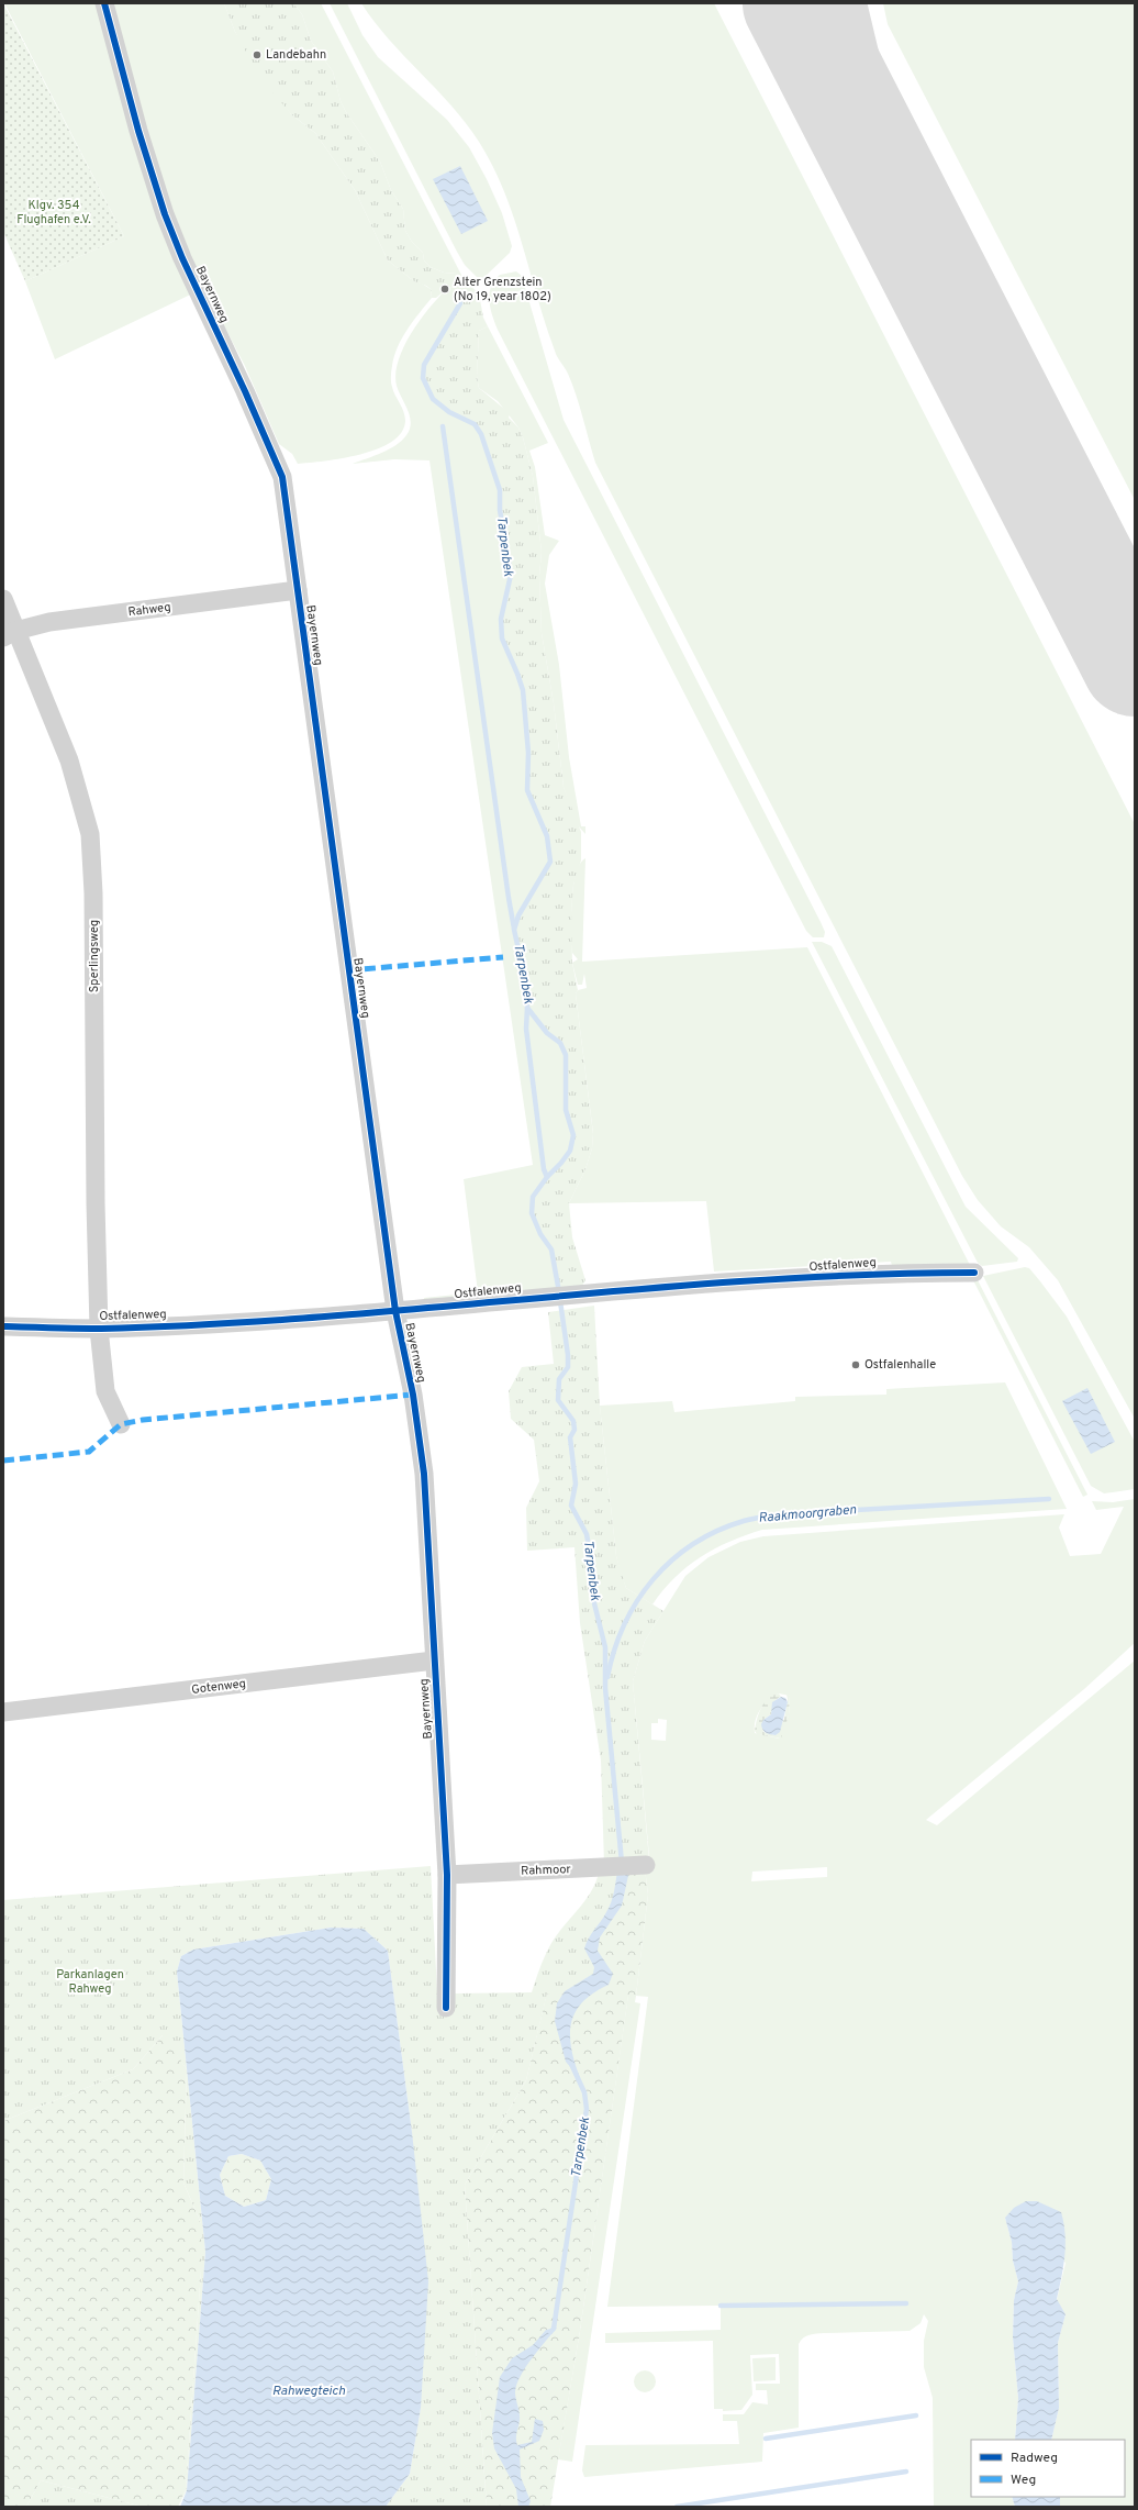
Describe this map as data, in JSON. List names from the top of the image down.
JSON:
{
  "streets": {
    "street": [
      "Bayernweg",
      "Rahweg",
      "Sperlingsweg",
      "Ostfalenweg",
      "Gotenweg",
      "Rahmoor"
    ]
  },
  "crossings": [
    ["Bayernweg", "Rahweg"],
    ["Bayernweg", "Ostfalenweg"],
    ["Bayernweg", "Gotenweg"],
    ["Bayernweg", "Rahmoor"],
    ["Rahweg", "Sperlingsweg"],
    ["Sperlingsweg", "Ostfalenweg"]
  ],
  "water": ["Tarpenbek", "Raakmoorgraben", "Rahwegteich"],
  "parks": ["Klgv. 354 Flughafen e.V.", "Parkanlagen Rahweg"],
  "places": ["Landebahn", "Alter Grenzstein (No 19, year 1802)", "Ostfalenhalle"],
  "legend": ["Radweg", "Weg"]
}
